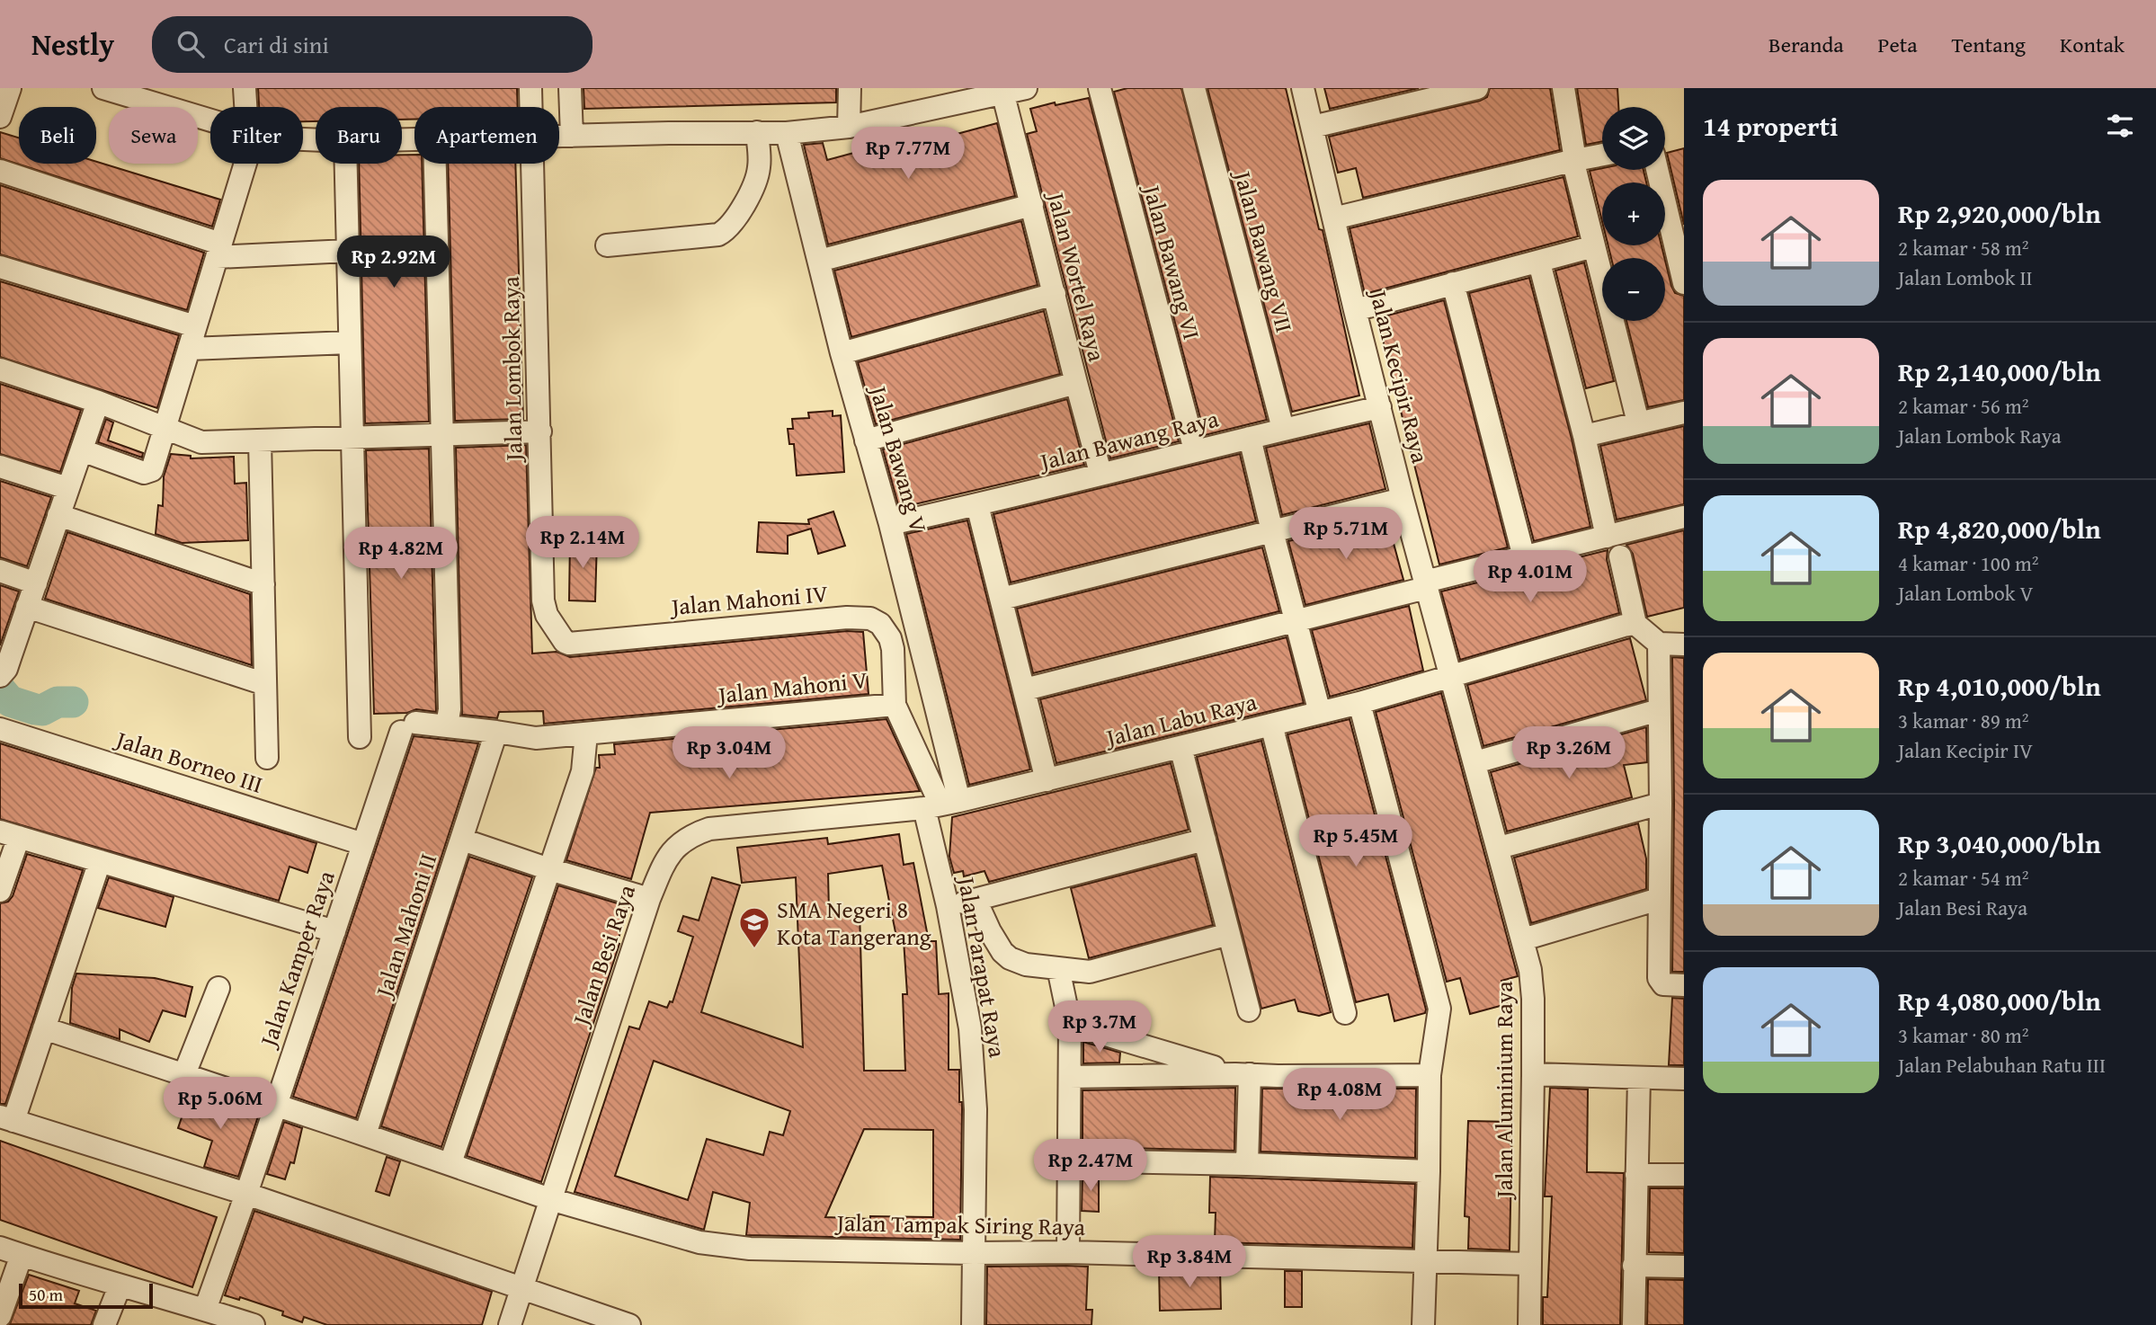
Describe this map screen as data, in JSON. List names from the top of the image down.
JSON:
{
  "streets": {
    "street": [
      "Jalan Bawang VII",
      "Jalan Bawang VI",
      "Jalan Wortel Raya",
      "Jalan Lombok Raya",
      "Jalan Kecipir Raya",
      "Jalan Bawang Raya",
      "Jalan Bawang V",
      "Jalan Mahoni IV",
      "Jalan Mahoni V",
      "Jalan Labu Raya",
      "Jalan Borneo III",
      "Jalan Mahoni II",
      "Jalan Besi Raya",
      "Jalan Kamper Raya",
      "Jalan Parapat Raya",
      "Jalan Aluminium Raya",
      "Jalan Tampak Siring Raya"
    ]
  },
  "crossings": [
    ["Jalan Bawang VII", "Jalan Bawang Raya"],
    ["Jalan Bawang VI", "Jalan Bawang Raya"],
    ["Jalan Wortel Raya", "Jalan Bawang Raya"],
    ["Jalan Lombok Raya", "Jalan Mahoni IV"],
    ["Jalan Kecipir Raya", "Jalan Bawang Raya"],
    ["Jalan Kecipir Raya", "Jalan Labu Raya"],
    ["Jalan Kecipir Raya", "Jalan Aluminium Raya"],
    ["Jalan Bawang Raya", "Jalan Bawang V"],
    ["Jalan Bawang V", "Jalan Mahoni V"],
    ["Jalan Bawang V", "Jalan Labu Raya"],
    ["Jalan Bawang V", "Jalan Besi Raya"],
    ["Jalan Bawang V", "Jalan Parapat Raya"],
    ["Jalan Mahoni IV", "Jalan Mahoni V"],
    ["Jalan Mahoni V", "Jalan Labu Raya"],
    ["Jalan Mahoni V", "Jalan Mahoni II"],
    ["Jalan Mahoni V", "Jalan Besi Raya"],
    ["Jalan Mahoni V", "Jalan Kamper Raya"],
    ["Jalan Mahoni V", "Jalan Parapat Raya"],
    ["Jalan Labu Raya", "Jalan Besi Raya"],
    ["Jalan Labu Raya", "Jalan Parapat Raya"],
    ["Jalan Labu Raya", "Jalan Aluminium Raya"],
    ["Jalan Borneo III", "Jalan Kamper Raya"],
    ["Jalan Mahoni II", "Jalan Tampak Siring Raya"],
    ["Jalan Besi Raya", "Jalan Parapat Raya"],
    ["Jalan Besi Raya", "Jalan Tampak Siring Raya"],
    ["Jalan Kamper Raya", "Jalan Tampak Siring Raya"],
    ["Jalan Parapat Raya", "Jalan Tampak Siring Raya"],
    ["Jalan Aluminium Raya", "Jalan Tampak Siring Raya"]
  ],
  "places": {
    "school or university": ["SMA Negeri 8 Kota Tangerang"]
  },
  "scale_bar": "50 m",
  "page": {
    "header": "Nestly",
    "search": "Cari di sini",
    "nav": [
      "Beranda",
      "Peta",
      "Tentang",
      "Kontak"
    ],
    "heading": "14 properti",
    "map_buttons": ["+", "−"],
    "chip": [
      "Beli",
      "Sewa",
      "Filter",
      "Baru",
      "Apartemen"
    ],
    "price": [
      "Rp 7.77M",
      "Rp 2.92M",
      "Rp 5.71M",
      "Rp 2.14M",
      "Rp 4.82M",
      "Rp 4.01M",
      "Rp 3.04M",
      "Rp 3.26M",
      "Rp 5.45M",
      "Rp 3.7M",
      "Rp 4.08M",
      "Rp 5.06M",
      "Rp 2.47M",
      "Rp 3.84M"
    ],
    "list": [
      {
        "name": "Rp 2,920,000/bln",
        "note": "2 kamar · 58 m² · Jalan Lombok II"
      },
      {
        "name": "Rp 2,140,000/bln",
        "note": "2 kamar · 56 m² · Jalan Lombok Raya"
      },
      {
        "name": "Rp 4,820,000/bln",
        "note": "4 kamar · 100 m² · Jalan Lombok V"
      },
      {
        "name": "Rp 4,010,000/bln",
        "note": "3 kamar · 89 m² · Jalan Kecipir IV"
      },
      {
        "name": "Rp 3,040,000/bln",
        "note": "2 kamar · 54 m² · Jalan Besi Raya"
      },
      {
        "name": "Rp 4,080,000/bln",
        "note": "3 kamar · 80 m² · Jalan Pelabuhan Ratu III"
      }
    ],
    "scale": "50 m"
  }
}
